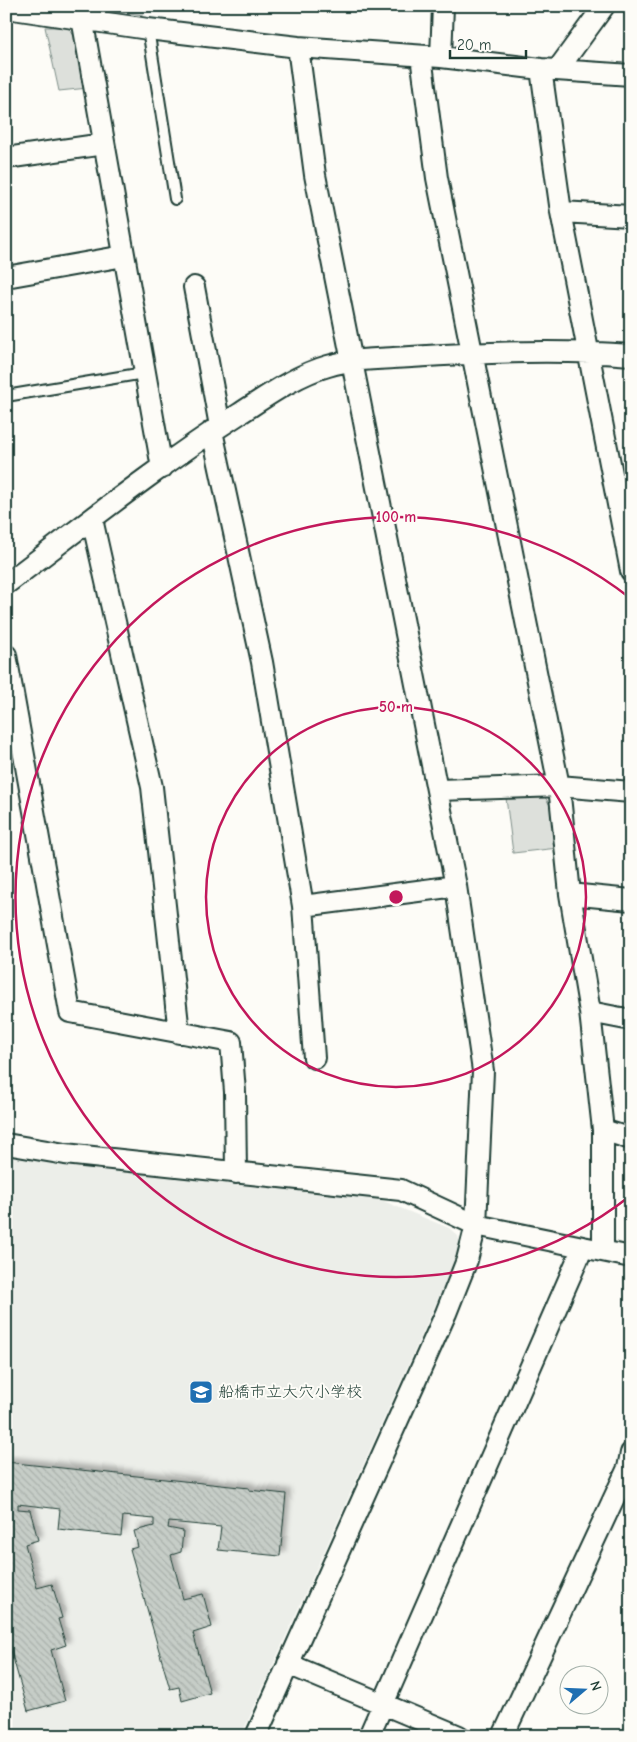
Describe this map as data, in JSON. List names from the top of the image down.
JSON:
{
  "places": {
    "school or university": ["船橋市立大穴小学校"]
  },
  "scale_bar": "20 m",
  "north": "right",
  "rings": ["100 m", "50 m"]
}
